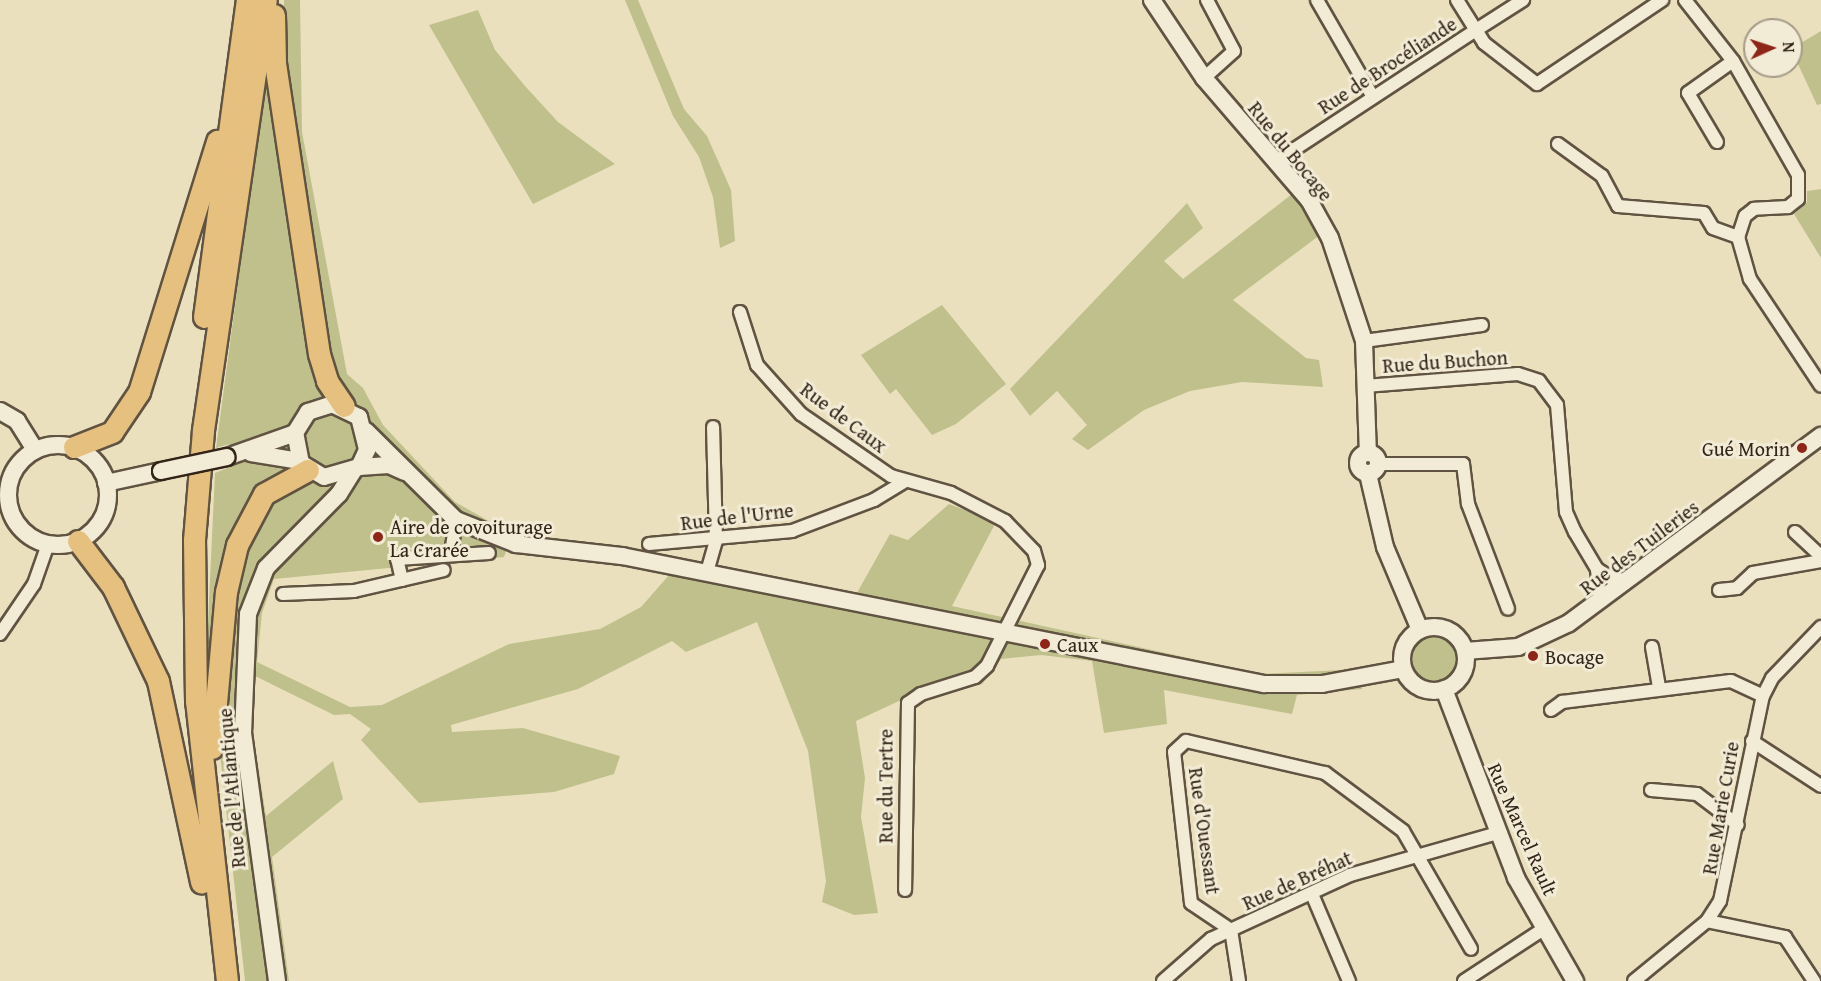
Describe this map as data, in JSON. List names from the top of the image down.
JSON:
{
  "streets": {
    "street": [
      "Rue de Brocéliande",
      "Rue du Bocage",
      "Rue du Buchon",
      "Rue de Caux",
      "Rue de l'Urne",
      "Rue des Tuileries",
      "Rue du Tertre",
      "Rue de l'Atlantique",
      "Rue Marie Curie",
      "Rue Marcel Rault",
      "Rue d'Ouessant",
      "Rue de Bréhat"
    ]
  },
  "crossings": [
    ["Rue de Brocéliande", "Rue du Bocage"],
    ["Rue du Bocage", "Rue du Buchon"],
    ["Rue du Bocage", "Rue des Tuileries"],
    ["Rue du Bocage", "Rue Marcel Rault"],
    ["Rue du Buchon", "Rue des Tuileries"],
    ["Rue de Caux", "Rue de l'Urne"],
    ["Rue des Tuileries", "Rue Marcel Rault"],
    ["Rue Marcel Rault", "Rue de Bréhat"],
    ["Rue d'Ouessant", "Rue de Bréhat"]
  ],
  "places": [
    "Gué Morin",
    "Aire de covoiturage La Crarée",
    "Caux",
    "Bocage"
  ],
  "north": "right"
}
